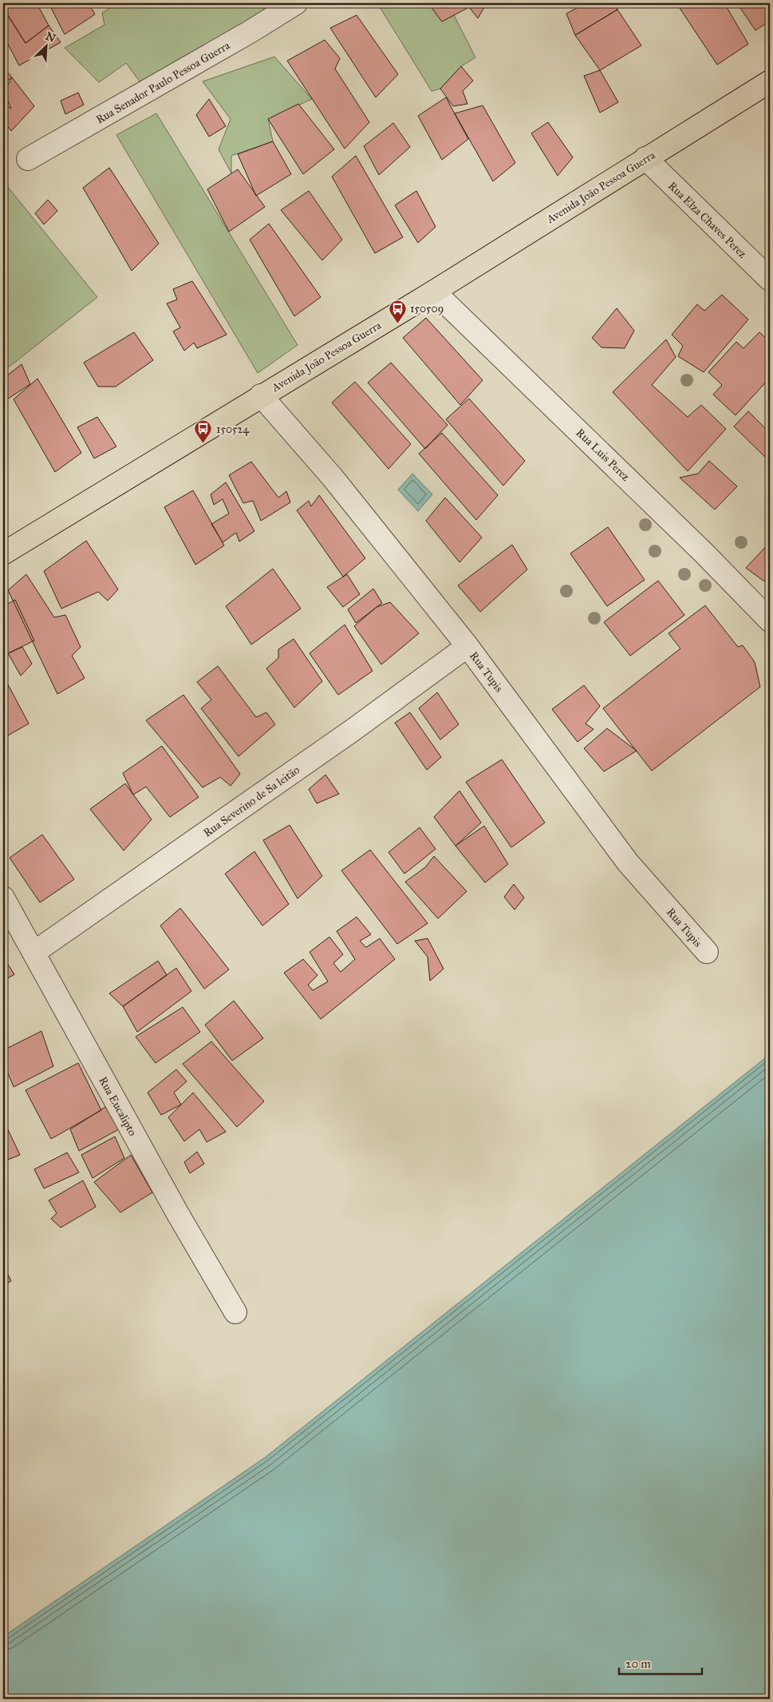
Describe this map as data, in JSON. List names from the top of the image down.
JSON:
{
  "streets": {
    "main road": ["Avenida João Pessoa Guerra"],
    "street": [
      "Rua Senador Paulo Pessoa Guerra",
      "Rua Elza Chaves Perez",
      "Rua Luis Perez",
      "Rua Tupis",
      "Rua Severino de Sa leitão",
      "Rua Eucalipto"
    ]
  },
  "crossings": [
    ["Avenida João Pessoa Guerra", "Rua Elza Chaves Perez"],
    ["Avenida João Pessoa Guerra", "Rua Luis Perez"],
    ["Avenida João Pessoa Guerra", "Rua Tupis"],
    ["Rua Tupis", "Rua Severino de Sa leitão"],
    ["Rua Severino de Sa leitão", "Rua Eucalipto"]
  ],
  "places": {
    "bus stop": ["150509", "150524"]
  },
  "scale_bar": "20 m",
  "north": "top right"
}
